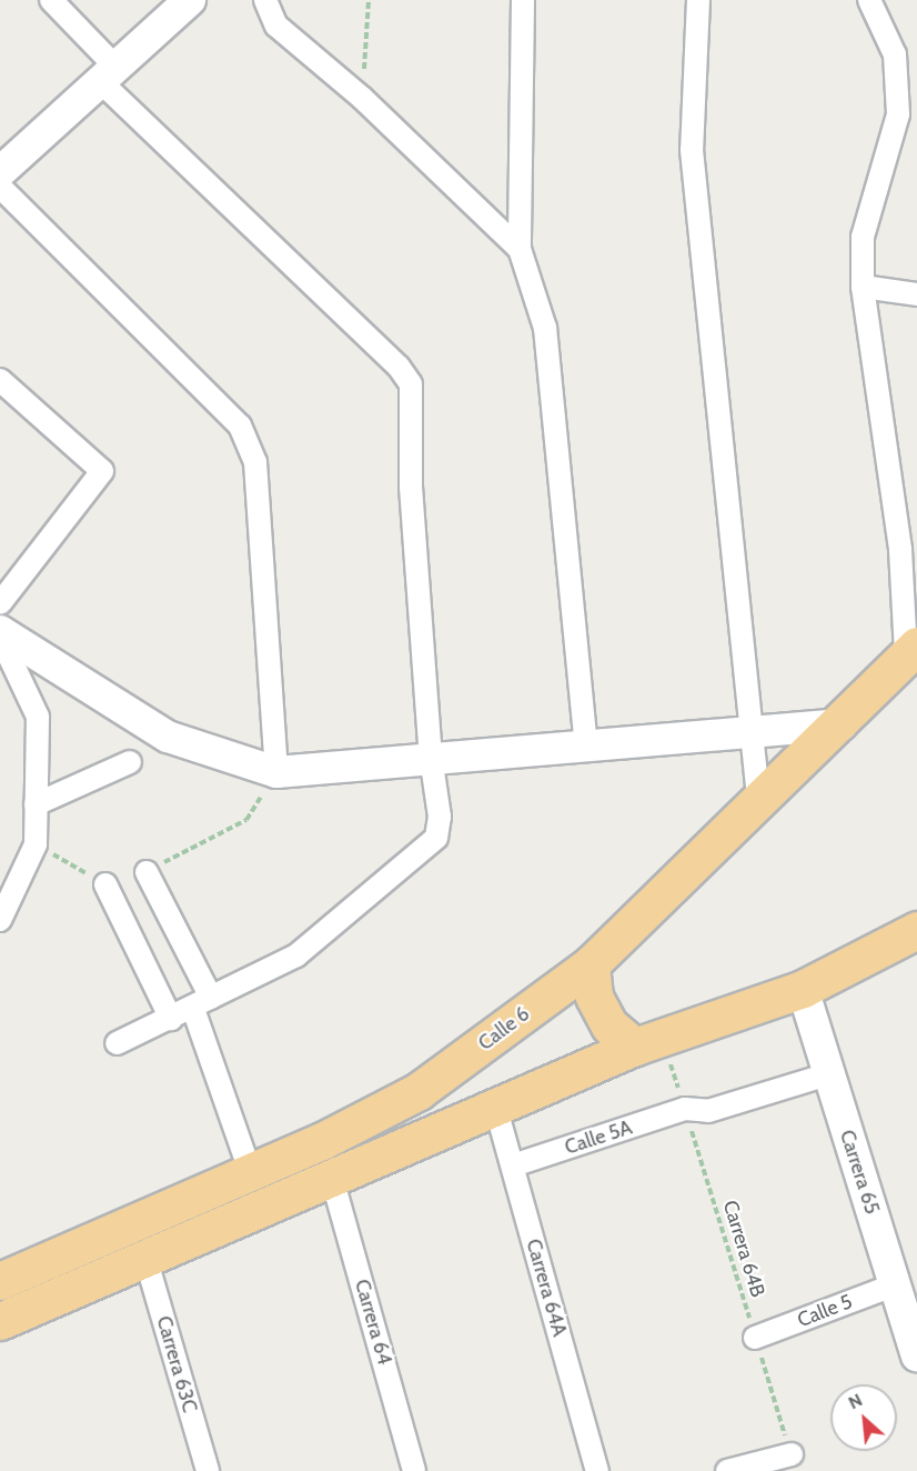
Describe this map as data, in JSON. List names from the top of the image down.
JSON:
{
  "streets": {
    "highway": ["Calle 6"],
    "main road": ["Carrera 65"],
    "street": [
      "Calle 5A",
      "Carrera 64A",
      "Calle 5",
      "Carrera 64",
      "Carrera 63C"
    ],
    "path": ["Carrera 64B"]
  },
  "crossings": [
    ["Calle 5A", "Carrera 65"],
    ["Calle 5A", "Carrera 64B"],
    ["Calle 5A", "Carrera 64A"],
    ["Carrera 65", "Calle 5"],
    ["Carrera 64B", "Calle 5"]
  ],
  "north": "top left"
}
